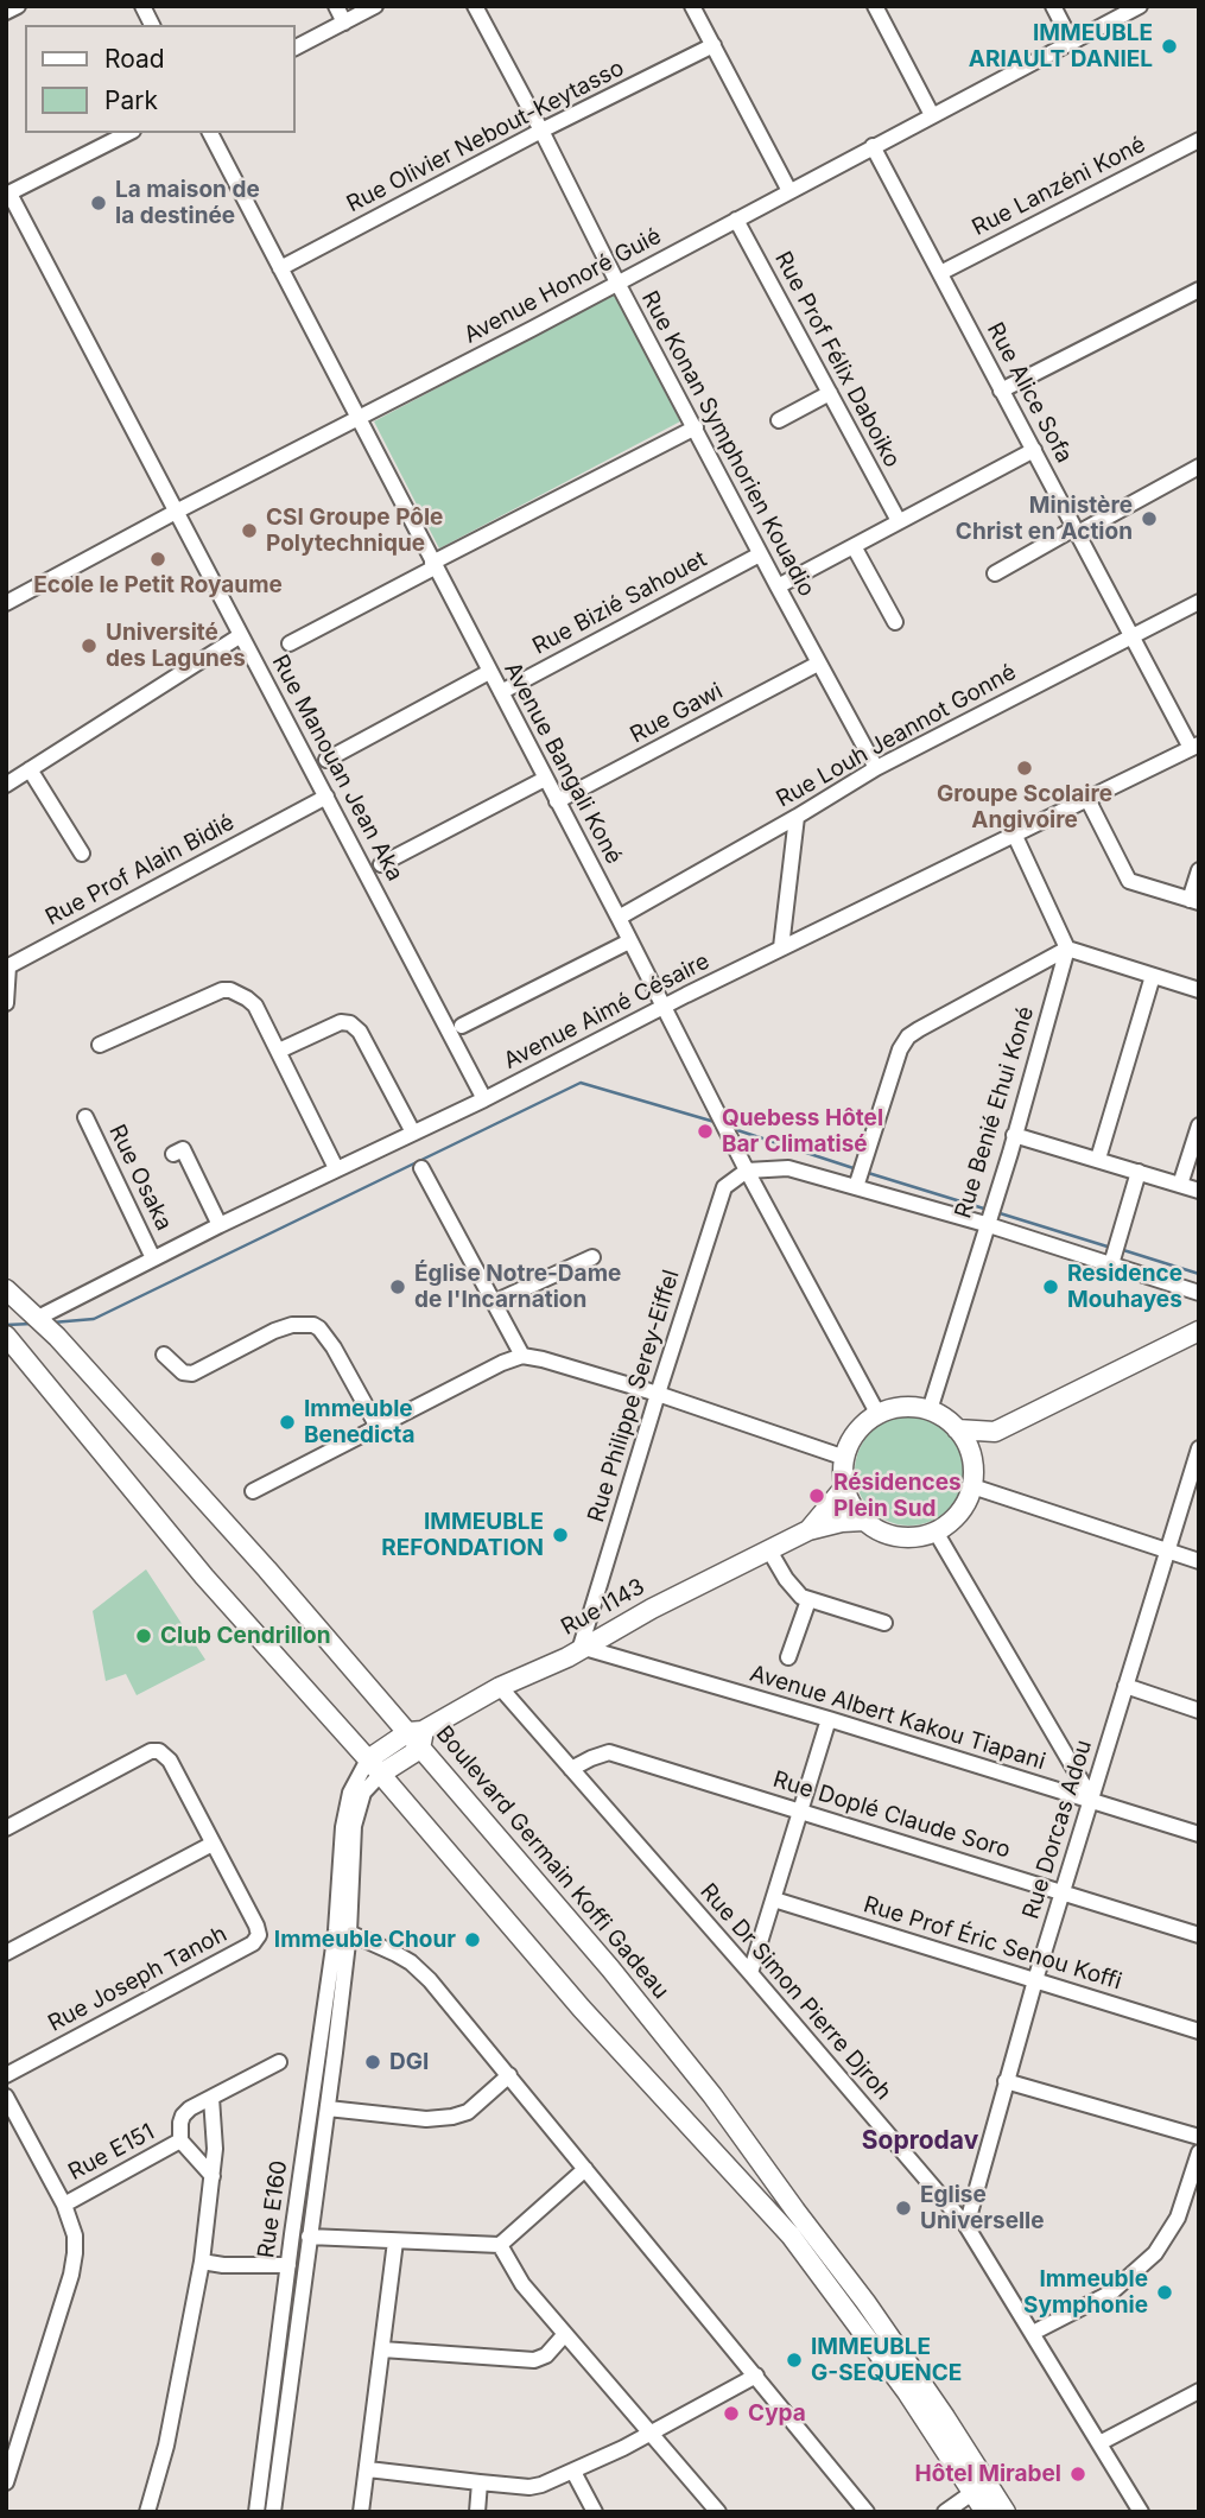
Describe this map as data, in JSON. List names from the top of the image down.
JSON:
{
  "streets": {
    "main road": ["Rue I143", "Boulevard Germain Koffi Gadeau"],
    "street": [
      "Rue Olivier Nebout-Keytasso",
      "Rue Lanzéni Koné",
      "Avenue Honoré Guié",
      "Rue Prof Félix Daboiko",
      "Rue Alice Sofa",
      "Rue Konan Symphorien Kouadio",
      "Rue Bizié Sahouet",
      "Rue Gawi",
      "Rue Louh Jeannot Gonné",
      "Avenue Bangali Koné",
      "Rue Manouan Jean Aka",
      "Rue Prof Alain Bidié",
      "Avenue Aimé Césaire",
      "Rue Benié Ehui Koné",
      "Rue Osaka",
      "Rue Philippe Serey-Eiffel",
      "Avenue Albert Kakou Tiapani",
      "Rue Doplé Claude Soro",
      "Rue Dorcas Adou",
      "Rue Prof Éric Senou Koffi",
      "Rue Joseph Tanoh",
      "Rue Dr Simon Pierre Djroh",
      "Rue E151",
      "Rue E160"
    ]
  },
  "crossings": [
    ["Rue Olivier Nebout-Keytasso", "Rue Konan Symphorien Kouadio"],
    ["Rue Olivier Nebout-Keytasso", "Avenue Bangali Koné"],
    ["Rue Lanzéni Koné", "Rue Alice Sofa"],
    ["Avenue Honoré Guié", "Rue Prof Félix Daboiko"],
    ["Avenue Honoré Guié", "Rue Alice Sofa"],
    ["Avenue Honoré Guié", "Rue Konan Symphorien Kouadio"],
    ["Avenue Honoré Guié", "Avenue Bangali Koné"],
    ["Avenue Honoré Guié", "Rue Manouan Jean Aka"],
    ["Rue Alice Sofa", "Rue Louh Jeannot Gonné"],
    ["Rue Alice Sofa", "Avenue Aimé Césaire"],
    ["Rue Konan Symphorien Kouadio", "Rue Bizié Sahouet"],
    ["Rue Konan Symphorien Kouadio", "Rue Gawi"],
    ["Rue Konan Symphorien Kouadio", "Rue Louh Jeannot Gonné"],
    ["Rue Bizié Sahouet", "Avenue Bangali Koné"],
    ["Rue Gawi", "Avenue Bangali Koné"],
    ["Rue Louh Jeannot Gonné", "Avenue Bangali Koné"],
    ["Avenue Bangali Koné", "Avenue Aimé Césaire"],
    ["Avenue Bangali Koné", "Rue Benié Ehui Koné"],
    ["Avenue Bangali Koné", "Rue Philippe Serey-Eiffel"],
    ["Avenue Bangali Koné", "Rue I143"],
    ["Rue Manouan Jean Aka", "Rue Prof Alain Bidié"],
    ["Rue Manouan Jean Aka", "Avenue Aimé Césaire"],
    ["Avenue Aimé Césaire", "Rue Osaka"],
    ["Avenue Aimé Césaire", "Boulevard Germain Koffi Gadeau"],
    ["Rue Benié Ehui Koné", "Rue I143"],
    ["Rue Philippe Serey-Eiffel", "Rue I143"],
    ["Rue Philippe Serey-Eiffel", "Avenue Albert Kakou Tiapani"],
    ["Rue I143", "Avenue Albert Kakou Tiapani"],
    ["Rue I143", "Boulevard Germain Koffi Gadeau"],
    ["Rue I143", "Rue Dr Simon Pierre Djroh"],
    ["Rue I143", "Rue E160"],
    ["Avenue Albert Kakou Tiapani", "Rue Dorcas Adou"],
    ["Rue Doplé Claude Soro", "Rue Dorcas Adou"],
    ["Rue Doplé Claude Soro", "Rue Dr Simon Pierre Djroh"],
    ["Rue Dorcas Adou", "Rue Prof Éric Senou Koffi"],
    ["Rue Dorcas Adou", "Rue Dr Simon Pierre Djroh"]
  ],
  "districts": ["Soprodav"],
  "places": [
    "IMMEUBLE ARIAULT DANIEL",
    "La maison de la destinée",
    "Ministère Christ en Action",
    "CSI Groupe Pôle Polytechnique",
    "Ecole le Petit Royaume",
    "Université des Lagunes",
    "Groupe Scolaire Angivoire",
    "Quebess Hôtel Bar Climatisé",
    "Église Notre-Dame de l'Incarnation",
    "Residence Mouhayes",
    "Immeuble Benedicta",
    "Résidences Plein Sud",
    "IMMEUBLE REFONDATION",
    "Club Cendrillon",
    "Immeuble Chour",
    "DGI",
    "Eglise Universelle",
    "Immeuble Symphonie",
    "IMMEUBLE G-SEQUENCE",
    "Cypa",
    "Hôtel Mirabel"
  ],
  "legend": ["Road", "Park"]
}
